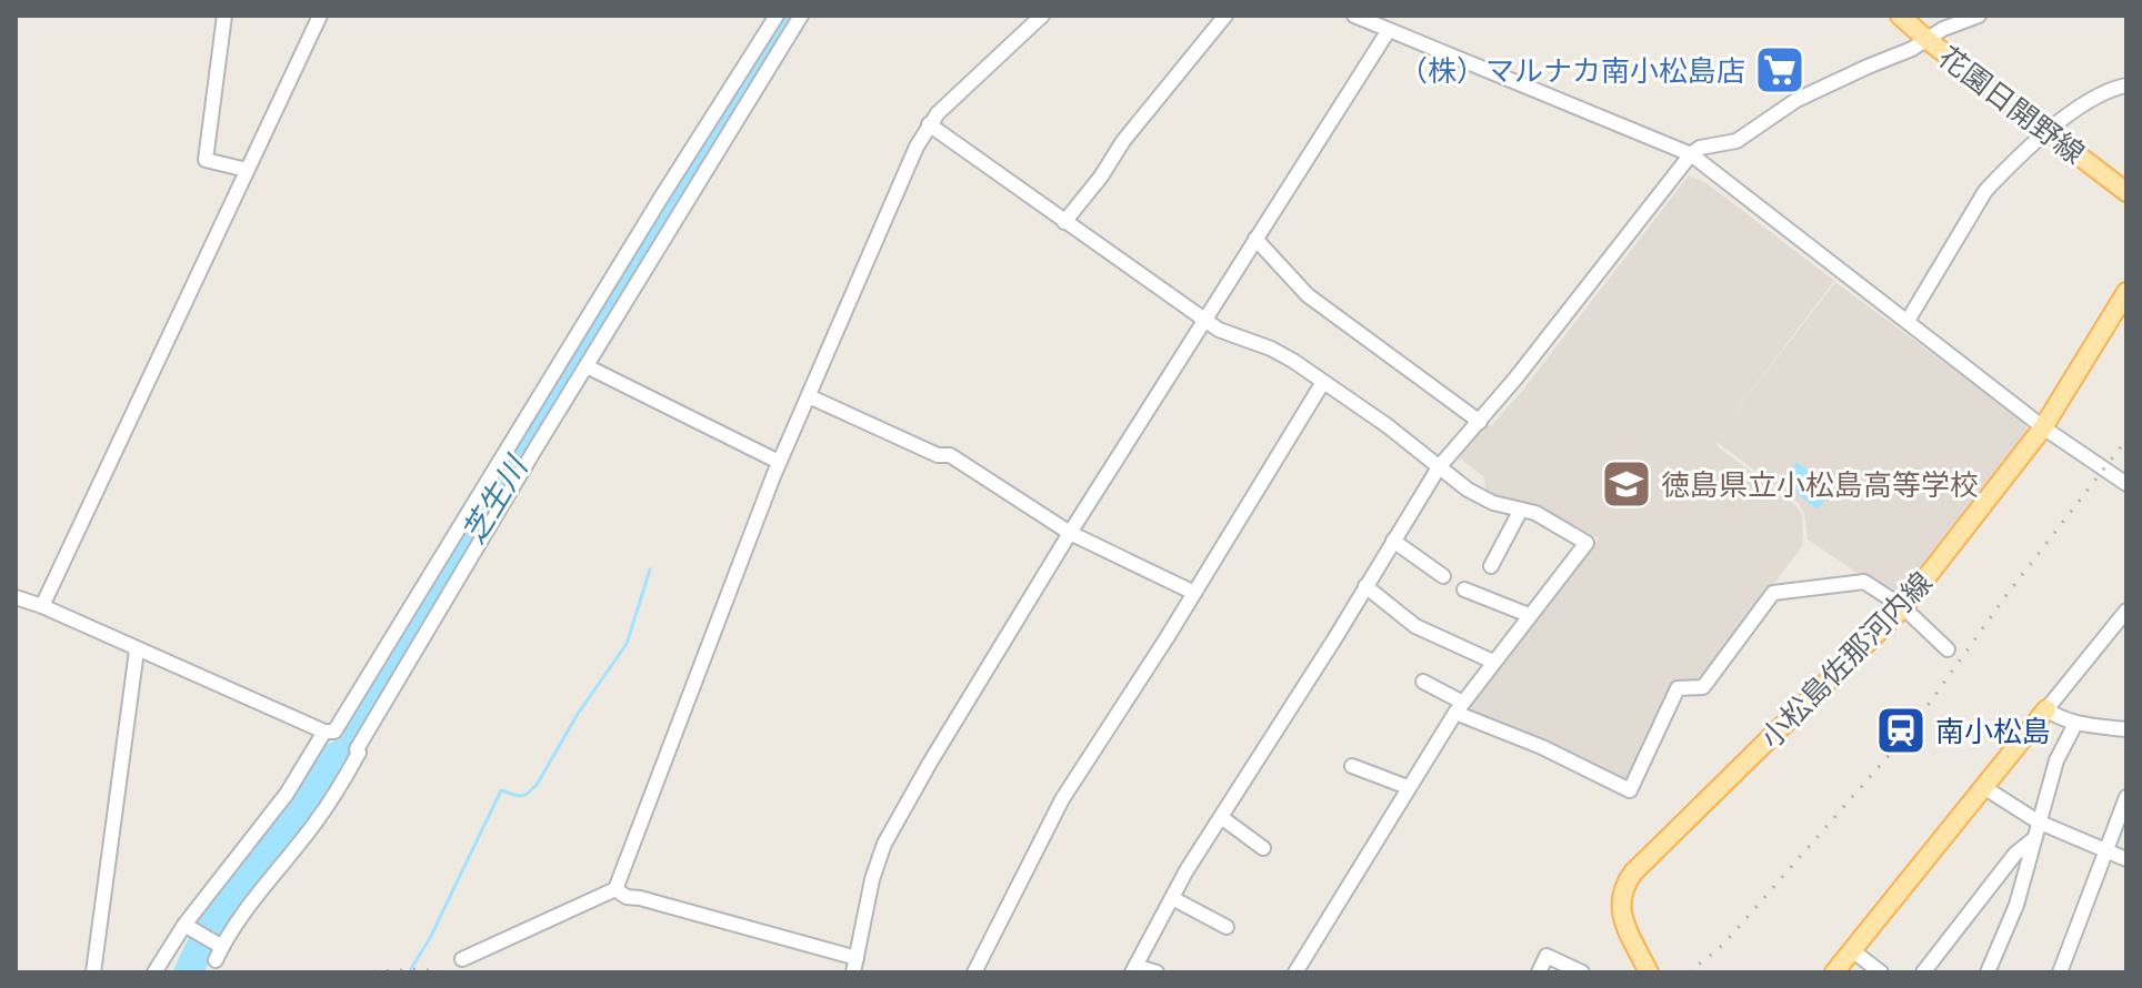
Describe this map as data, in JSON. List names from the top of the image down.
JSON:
{
  "streets": {
    "main road": ["花園日開野線", "小松島佐那河内線"]
  },
  "water": ["芝生川"],
  "places": {
    "supermarket": ["（株）マルナカ南小松島店"],
    "school or university": ["徳島県立小松島高等学校"],
    "station": ["南小松島"]
  }
}
